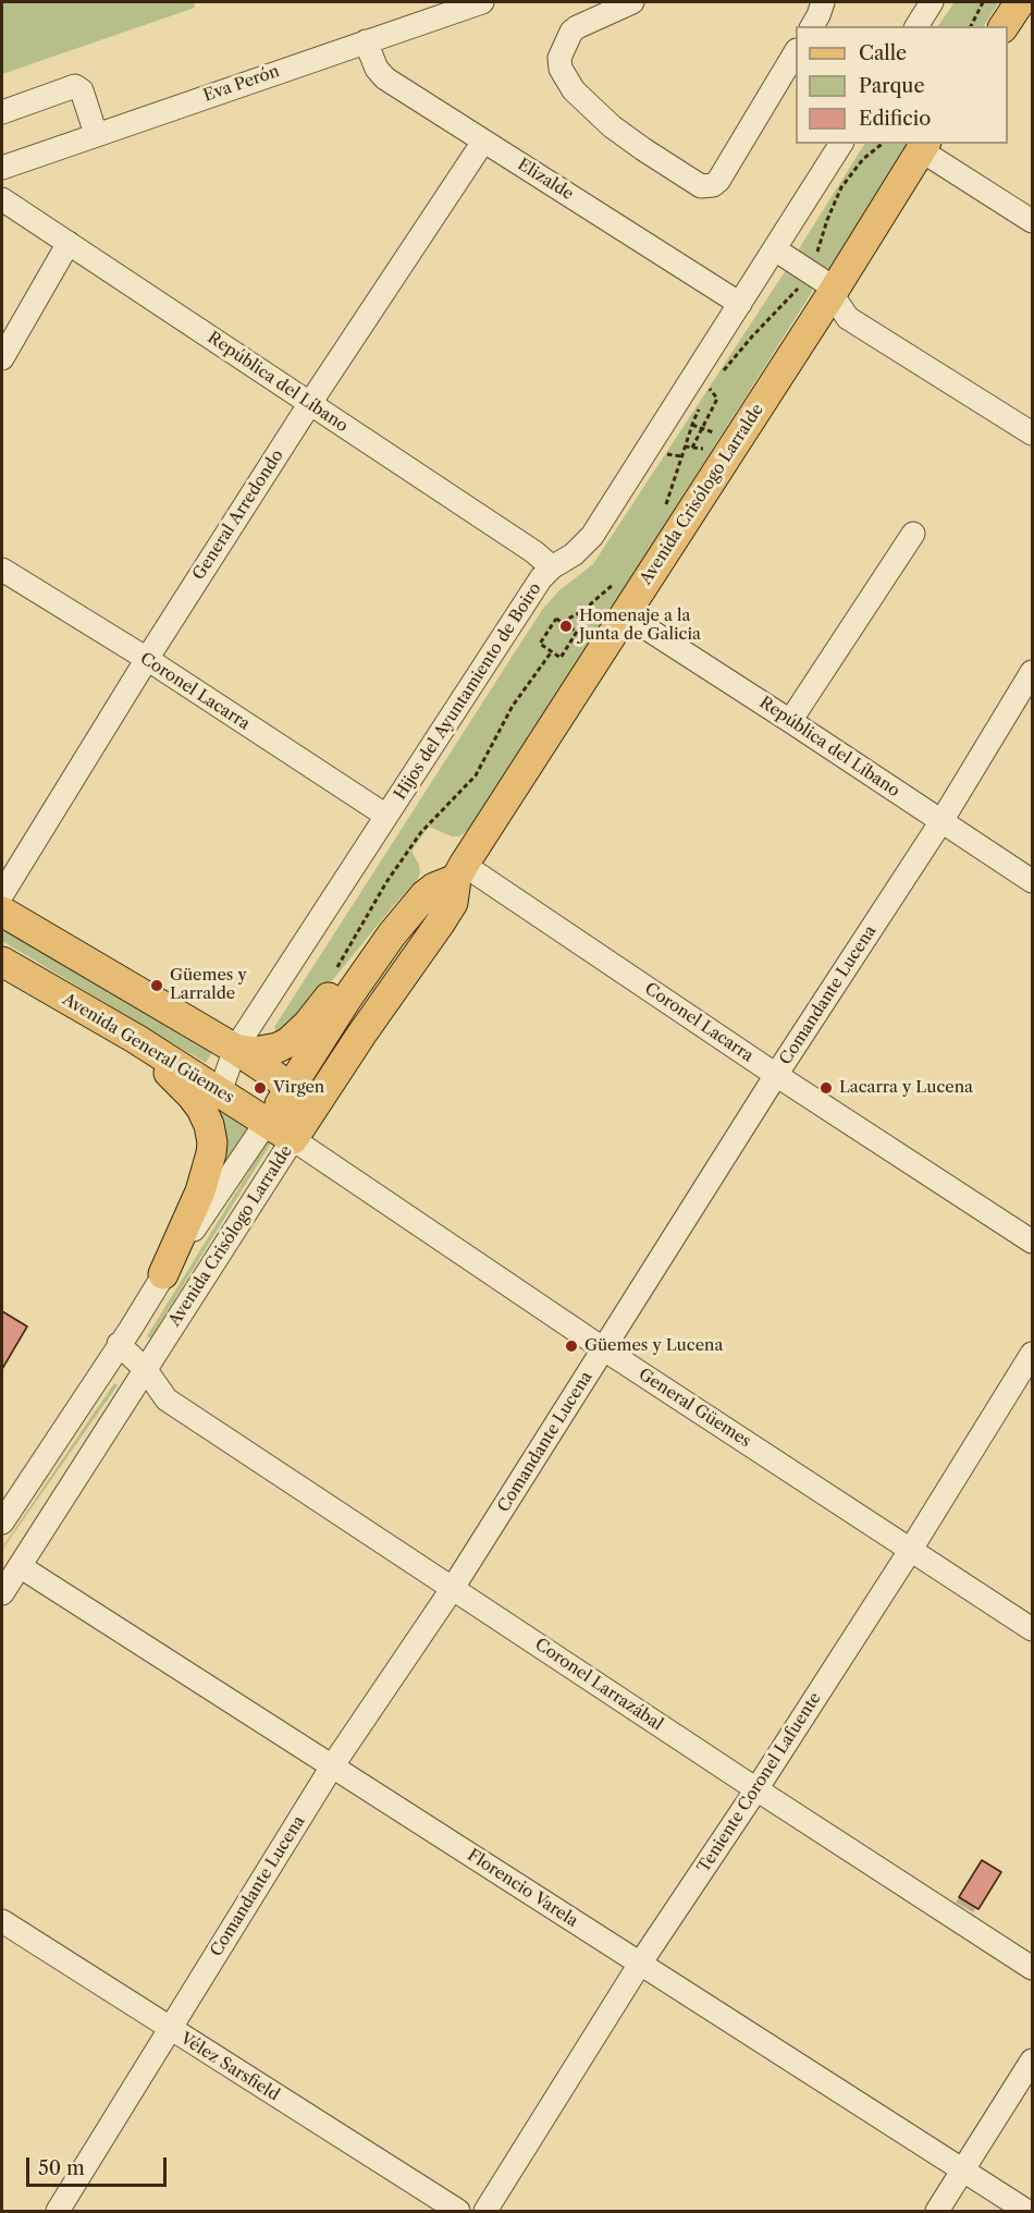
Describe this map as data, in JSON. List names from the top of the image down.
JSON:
{
  "streets": {
    "main road": ["Avenida Crisólogo Larralde", "Avenida General Güemes"],
    "street": [
      "Eva Perón",
      "Elizalde",
      "República del Líbano",
      "General Arredondo",
      "Coronel Lacarra",
      "Hijos del Ayuntamiento de Boiro",
      "Comandante Lucena",
      "General Güemes",
      "Coronel Larrazábal",
      "Teniente Coronel Lafuente",
      "Florencio Varela",
      "Vélez Sarsfield"
    ]
  },
  "crossings": [
    ["Eva Perón", "Elizalde"],
    ["Elizalde", "General Arredondo"],
    ["Elizalde", "Hijos del Ayuntamiento de Boiro"],
    ["República del Líbano", "Avenida Crisólogo Larralde"],
    ["República del Líbano", "General Arredondo"],
    ["República del Líbano", "Hijos del Ayuntamiento de Boiro"],
    ["República del Líbano", "Comandante Lucena"],
    ["Avenida Crisólogo Larralde", "Coronel Lacarra"],
    ["Avenida Crisólogo Larralde", "Avenida General Güemes"],
    ["Avenida Crisólogo Larralde", "General Güemes"],
    ["Avenida Crisólogo Larralde", "Coronel Larrazábal"],
    ["Avenida Crisólogo Larralde", "Florencio Varela"],
    ["General Arredondo", "Coronel Lacarra"],
    ["Coronel Lacarra", "Hijos del Ayuntamiento de Boiro"],
    ["Coronel Lacarra", "Comandante Lucena"],
    ["Hijos del Ayuntamiento de Boiro", "Avenida General Güemes"],
    ["Comandante Lucena", "General Güemes"],
    ["Comandante Lucena", "Coronel Larrazábal"],
    ["Comandante Lucena", "Florencio Varela"],
    ["Comandante Lucena", "Vélez Sarsfield"],
    ["Avenida General Güemes", "General Güemes"],
    ["General Güemes", "Teniente Coronel Lafuente"],
    ["Coronel Larrazábal", "Teniente Coronel Lafuente"],
    ["Teniente Coronel Lafuente", "Florencio Varela"]
  ],
  "places": [
    "Homenaje a la Junta de Galicia",
    "Güemes y Larralde",
    "Virgen",
    "Lacarra y Lucena",
    "Güemes y Lucena"
  ],
  "legend": ["Calle", "Parque", "Edificio"],
  "scale_bar": "50 m"
}
